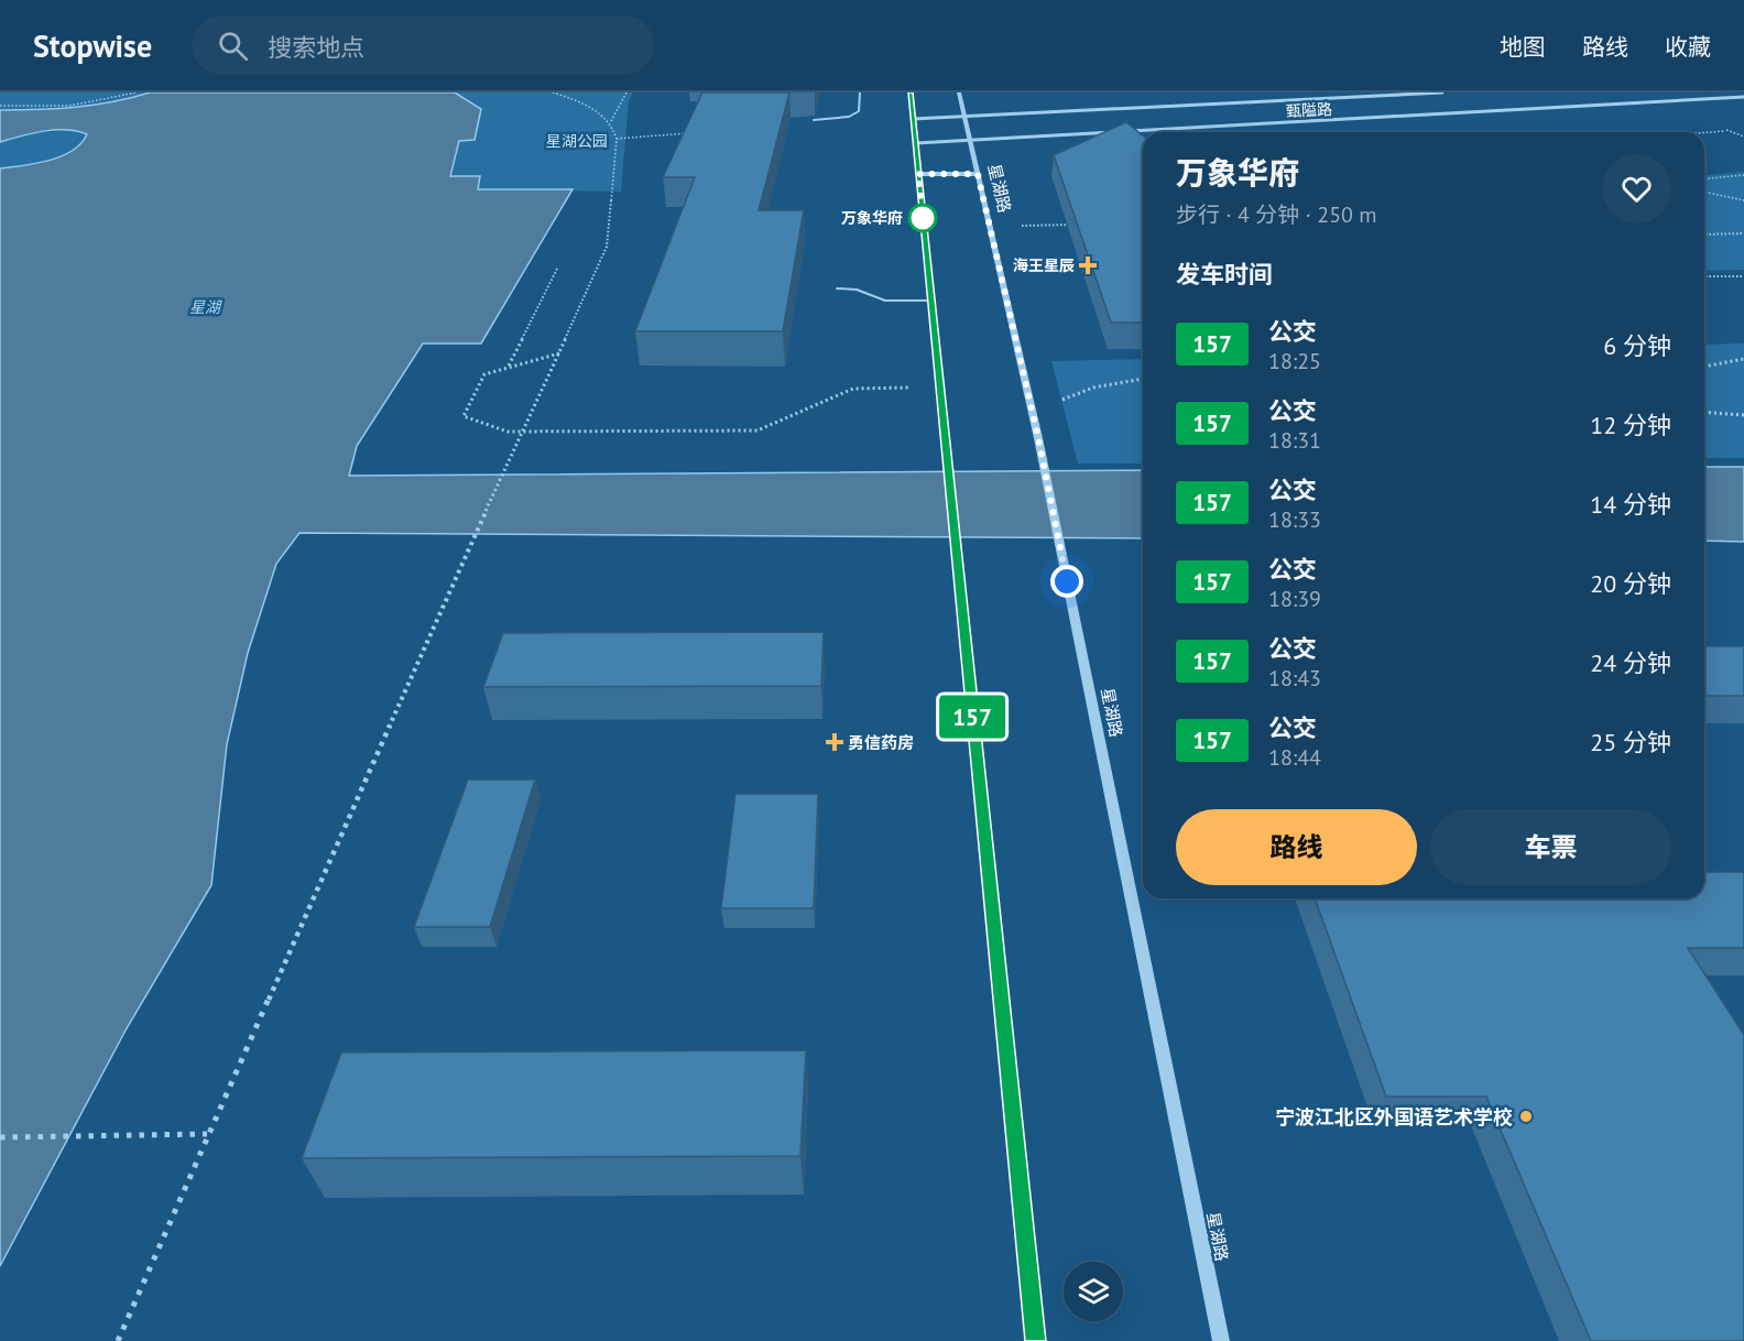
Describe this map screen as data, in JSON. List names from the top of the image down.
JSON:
{
  "streets": {
    "street": ["甄隘路", "星湖路"]
  },
  "crossings": [
    ["甄隘路", "星湖路"]
  ],
  "water": ["星湖"],
  "parks": ["星湖公园"],
  "places": {
    "other": ["万象华府", "宁波江北区外国语艺术学校"],
    "health": ["海王星辰", "勇信药房"]
  },
  "lines": ["bus line 157"],
  "page": {
    "header": "Stopwise",
    "search": "搜索地点",
    "nav": ["地图", "路线", "收藏"],
    "on_map": "157",
    "heading": [
      ["万象华府", "步行 · 4 分钟 · 250 m"],
      "发车时间"
    ],
    "list": [
      {
        "mark": "157",
        "name": "公交",
        "note": "18:25",
        "value": "6 分钟"
      },
      {
        "mark": "157",
        "name": "公交",
        "note": "18:31",
        "value": "12 分钟"
      },
      {
        "mark": "157",
        "name": "公交",
        "note": "18:33",
        "value": "14 分钟"
      },
      {
        "mark": "157",
        "name": "公交",
        "note": "18:39",
        "value": "20 分钟"
      },
      {
        "mark": "157",
        "name": "公交",
        "note": "18:43",
        "value": "24 分钟"
      },
      {
        "mark": "157",
        "name": "公交",
        "note": "18:44",
        "value": "25 分钟"
      }
    ],
    "buttons": ["路线", "车票"]
  }
}
